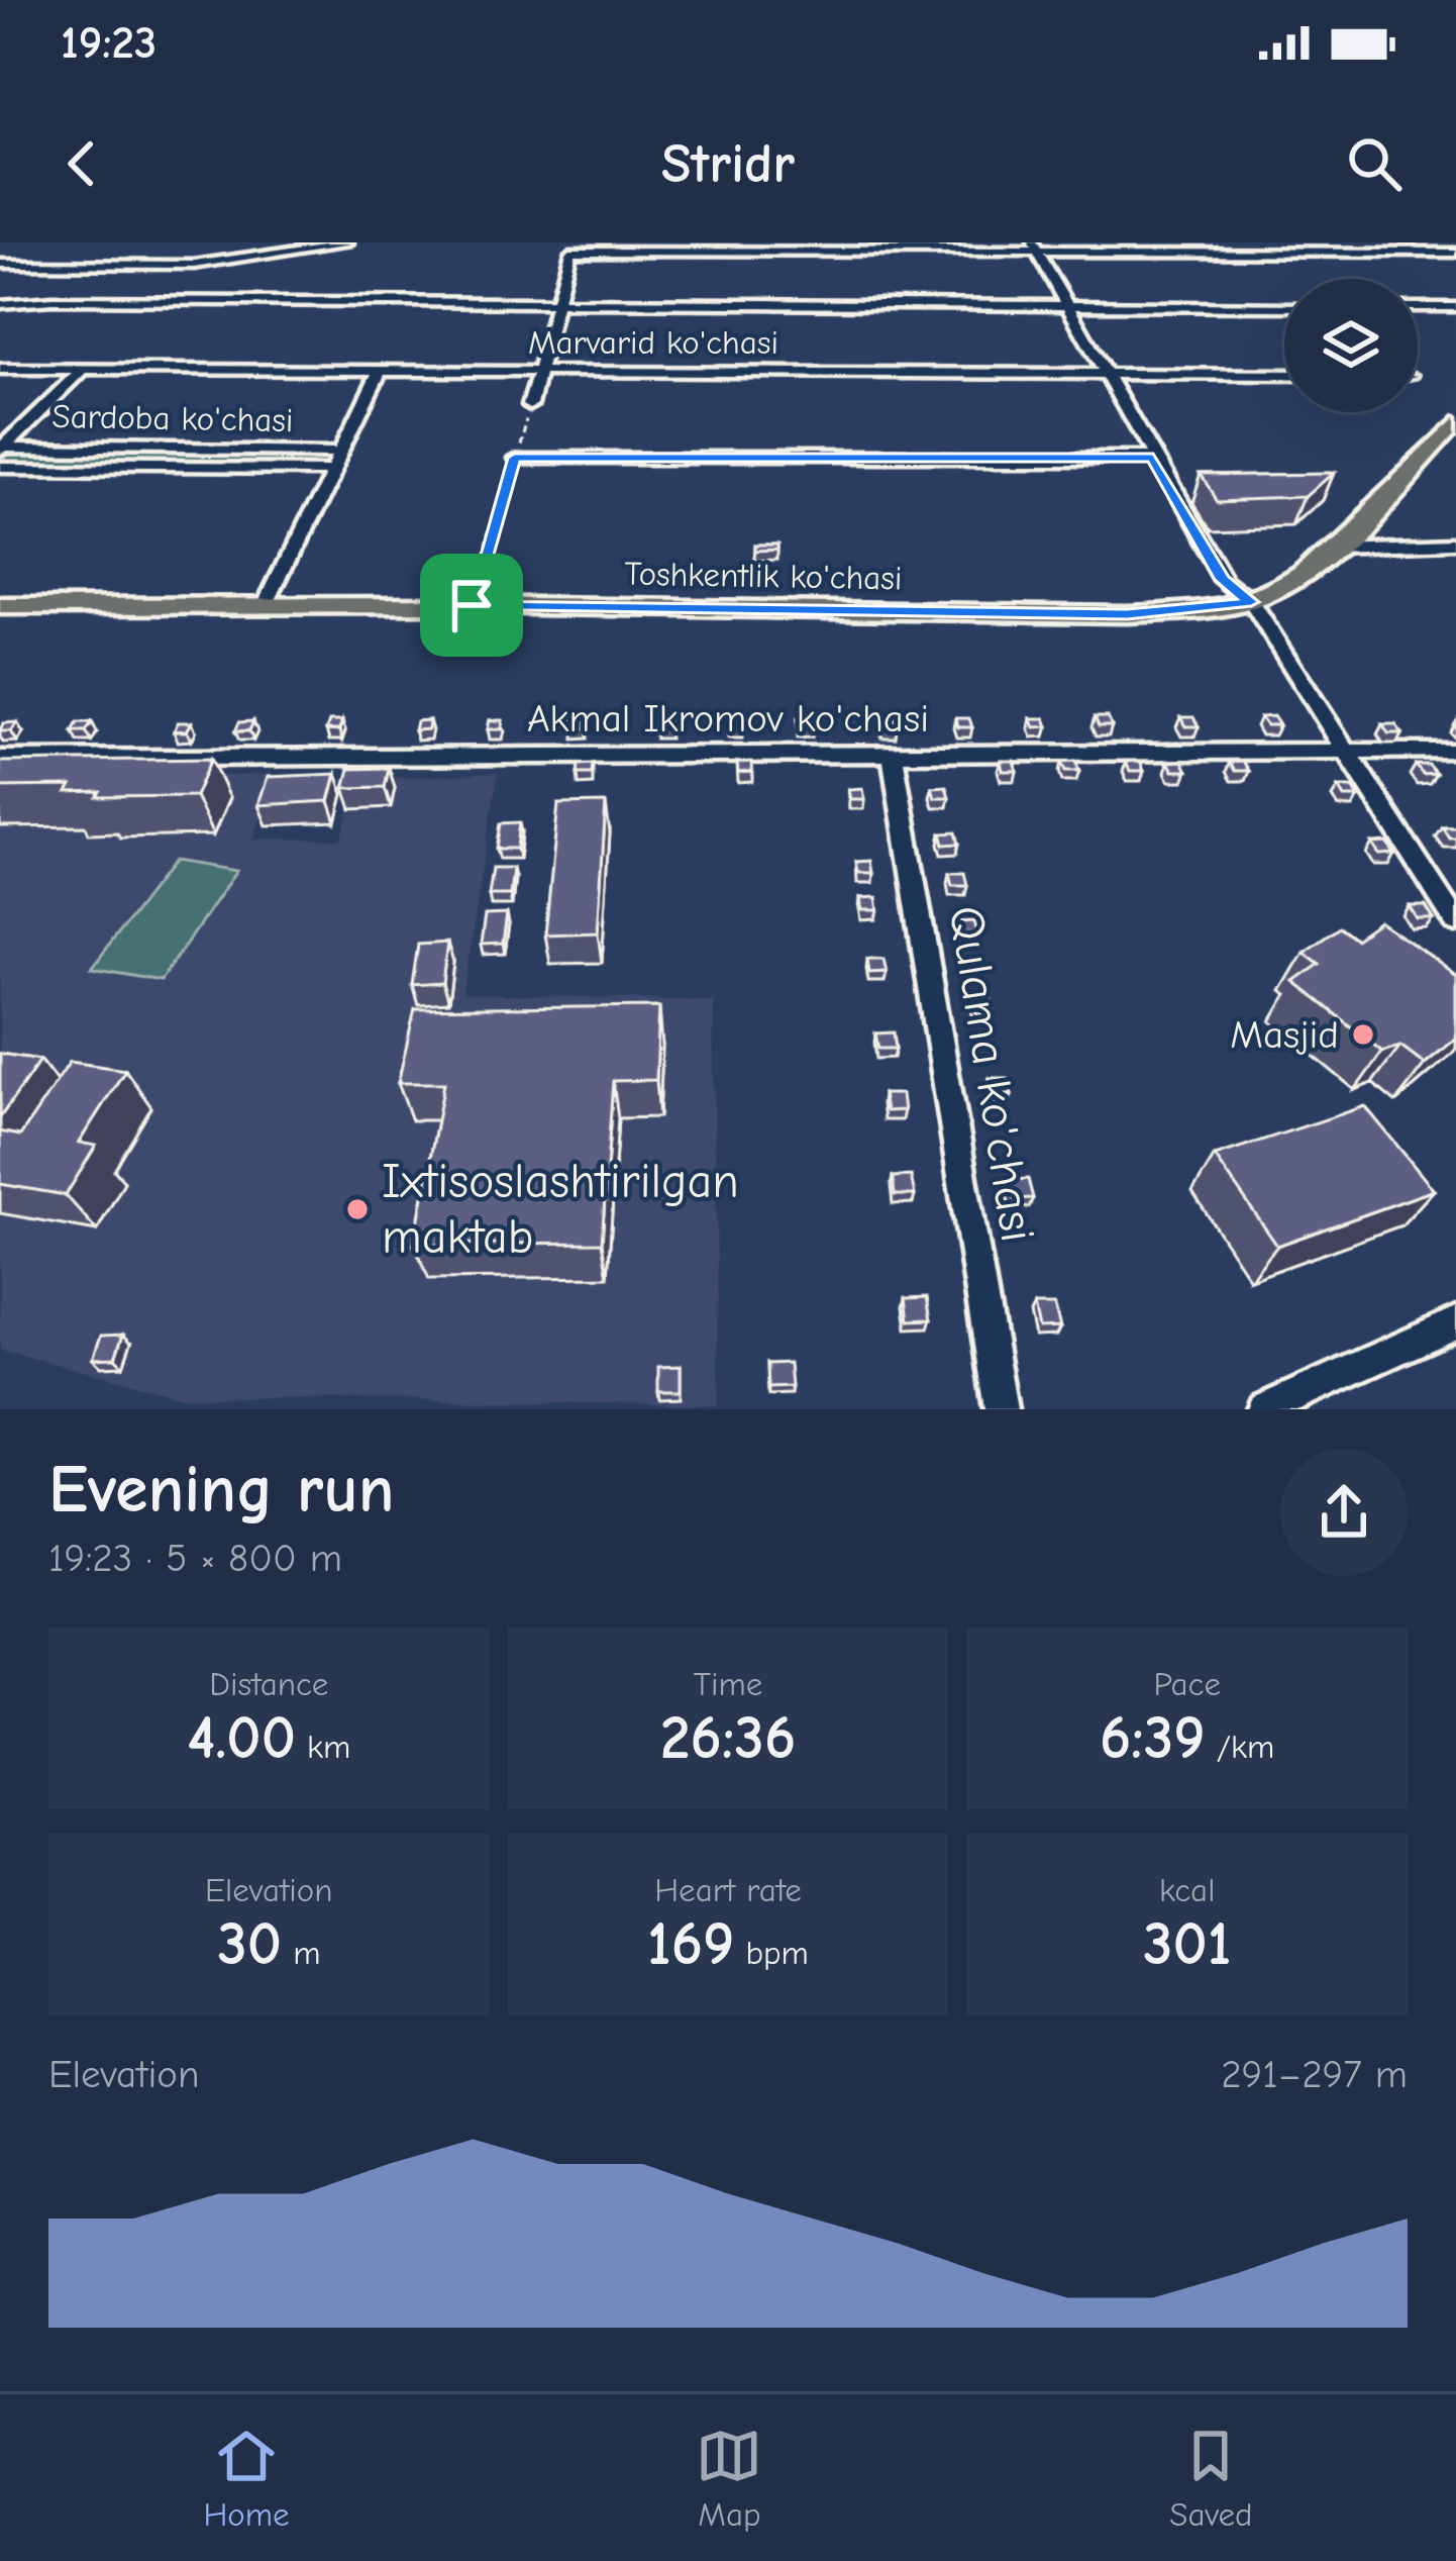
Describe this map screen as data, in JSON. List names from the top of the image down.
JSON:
{
  "streets": {
    "main road": ["Toshkentlik ko'chasi"],
    "street": [
      "Marvarid ko'chasi",
      "Sardoba ko'chasi",
      "Akmal Ikromov ko'chasi",
      "Qulama ko'chasi"
    ]
  },
  "crossings": [
    ["Akmal Ikromov ko'chasi", "Qulama ko'chasi"]
  ],
  "places": ["Masjid", "Ixtisoslashtirilgan maktab"],
  "page": {
    "status": "19:23",
    "header": "Stridr",
    "heading": ["Evening run", "19:23 · 5 × 800 m"],
    "stats": [
      ["Distance", "4.00 km"],
      ["Time", "26:36"],
      ["Pace", "6:39 /km"],
      ["Elevation", "30 m"],
      ["Heart rate", "169 bpm"],
      ["kcal", "301"]
    ],
    "chart": ["Elevation", "291–297 m"],
    "tabs": ["Home", "Map", "Saved"]
  }
}
